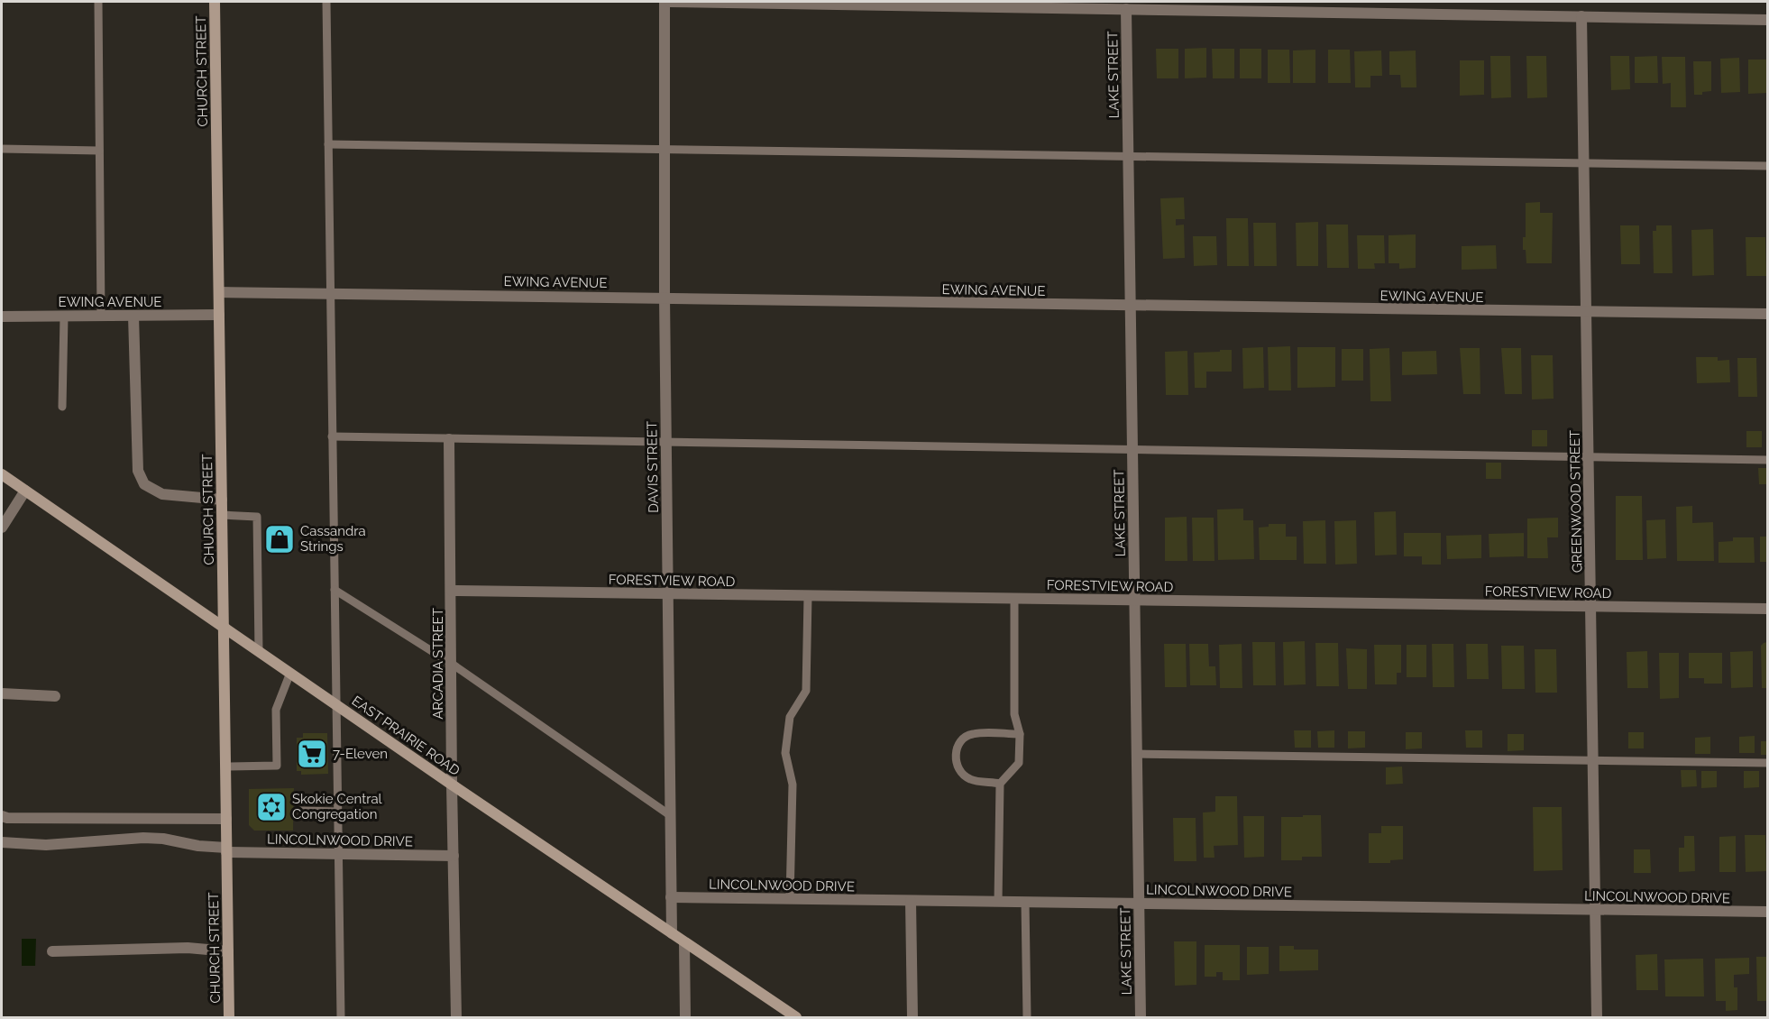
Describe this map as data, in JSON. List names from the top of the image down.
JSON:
{
  "streets": {
    "street": [
      "CHURCH STREET",
      "LAKE STREET",
      "EWING AVENUE",
      "DAVIS STREET",
      "GREENWOOD STREET",
      "FORESTVIEW ROAD",
      "ARCADIA STREET",
      "EAST PRAIRIE ROAD",
      "LINCOLNWOOD DRIVE"
    ]
  },
  "crossings": [
    ["CHURCH STREET", "EWING AVENUE"],
    ["CHURCH STREET", "EAST PRAIRIE ROAD"],
    ["CHURCH STREET", "LINCOLNWOOD DRIVE"],
    ["LAKE STREET", "EWING AVENUE"],
    ["LAKE STREET", "FORESTVIEW ROAD"],
    ["LAKE STREET", "LINCOLNWOOD DRIVE"],
    ["EWING AVENUE", "DAVIS STREET"],
    ["EWING AVENUE", "GREENWOOD STREET"],
    ["DAVIS STREET", "FORESTVIEW ROAD"],
    ["DAVIS STREET", "EAST PRAIRIE ROAD"],
    ["DAVIS STREET", "LINCOLNWOOD DRIVE"],
    ["GREENWOOD STREET", "FORESTVIEW ROAD"],
    ["GREENWOOD STREET", "LINCOLNWOOD DRIVE"],
    ["FORESTVIEW ROAD", "ARCADIA STREET"],
    ["ARCADIA STREET", "EAST PRAIRIE ROAD"],
    ["ARCADIA STREET", "LINCOLNWOOD DRIVE"]
  ],
  "places": {
    "shop": ["Cassandra Strings"],
    "supermarket": ["7-Eleven"],
    "synagogue": ["Skokie Central Congregation"]
  }
}
